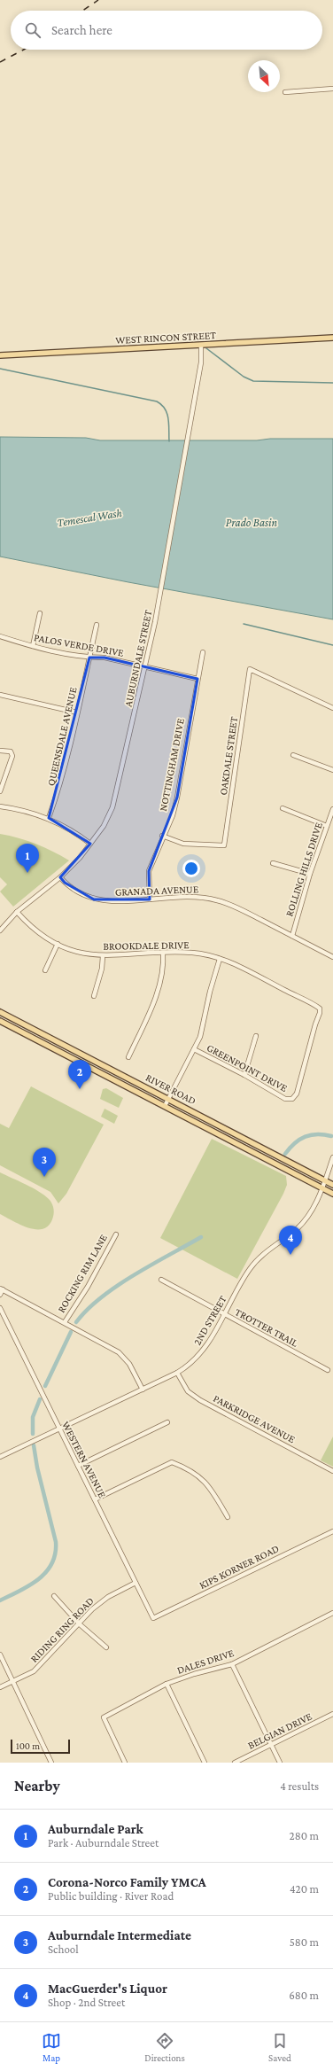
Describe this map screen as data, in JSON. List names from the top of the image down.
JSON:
{
  "streets": {
    "main road": ["WEST RINCON STREET", "RIVER ROAD"],
    "street": [
      "PALOS VERDE DRIVE",
      "AUBURNDALE STREET",
      "QUEENSDALE AVENUE",
      "OAKDALE STREET",
      "NOTTINGHAM DRIVE",
      "ROLLING HILLS DRIVE",
      "GRANADA AVENUE",
      "BROOKDALE DRIVE",
      "GREENPOINT DRIVE",
      "ROCKING RIM LANE",
      "2ND STREET",
      "TROTTER TRAIL",
      "PARKRIDGE AVENUE",
      "WESTERN AVENUE",
      "KIPS KORNER ROAD",
      "RIDING RING ROAD",
      "DALES DRIVE",
      "BELGIAN DRIVE"
    ]
  },
  "crossings": [
    ["WEST RINCON STREET", "AUBURNDALE STREET"],
    ["PALOS VERDE DRIVE", "AUBURNDALE STREET"],
    ["PALOS VERDE DRIVE", "QUEENSDALE AVENUE"],
    ["PALOS VERDE DRIVE", "NOTTINGHAM DRIVE"],
    ["AUBURNDALE STREET", "GRANADA AVENUE"],
    ["AUBURNDALE STREET", "BROOKDALE DRIVE"],
    ["OAKDALE STREET", "NOTTINGHAM DRIVE"],
    ["NOTTINGHAM DRIVE", "GRANADA AVENUE"],
    ["ROLLING HILLS DRIVE", "GRANADA AVENUE"],
    ["BROOKDALE DRIVE", "GREENPOINT DRIVE"],
    ["RIVER ROAD", "2ND STREET"],
    ["2ND STREET", "TROTTER TRAIL"],
    ["2ND STREET", "PARKRIDGE AVENUE"],
    ["2ND STREET", "WESTERN AVENUE"],
    ["WESTERN AVENUE", "KIPS KORNER ROAD"],
    ["WESTERN AVENUE", "RIDING RING ROAD"]
  ],
  "water": ["Temescal Wash", "Prado Basin"],
  "scale_bar": "100 m",
  "north": "bottom right",
  "page": {
    "search": "Search here",
    "pins": [
      "1",
      "2",
      "3",
      "4"
    ],
    "scale": "100 m",
    "heading": ["Nearby", "4 results"],
    "list": [
      {
        "mark": "1",
        "name": "Auburndale Park",
        "note": "Park · Auburndale Street",
        "value": "280 m"
      },
      {
        "mark": "2",
        "name": "Corona-Norco Family YMCA",
        "note": "Public building · River Road",
        "value": "420 m"
      },
      {
        "mark": "3",
        "name": "Auburndale Intermediate",
        "note": "School",
        "value": "580 m"
      },
      {
        "mark": "4",
        "name": "MacGuerder's Liquor",
        "note": "Shop · 2nd Street",
        "value": "680 m"
      }
    ],
    "nav": ["Map", "Directions", "Saved"]
  }
}
